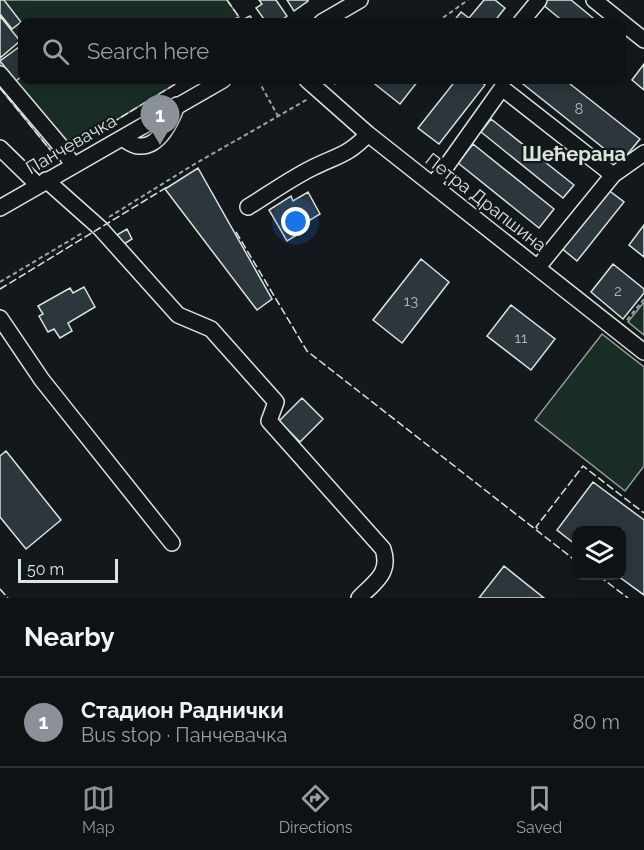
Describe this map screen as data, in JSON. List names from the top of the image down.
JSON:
{
  "streets": {
    "street": ["Панчевачка", "Петра Драпшина"]
  },
  "districts": ["Шећерана"],
  "house_numbers": [
    "8",
    "2",
    "13",
    "11"
  ],
  "scale_bar": "50 m",
  "page": {
    "search": "Search here",
    "pins": "1",
    "scale": "50 m",
    "heading": "Nearby",
    "list": [
      {
        "mark": "1",
        "name": "Стадион Раднички",
        "note": "Bus stop · Панчевачка",
        "value": "80 m"
      }
    ],
    "nav": ["Map", "Directions", "Saved"]
  }
}
